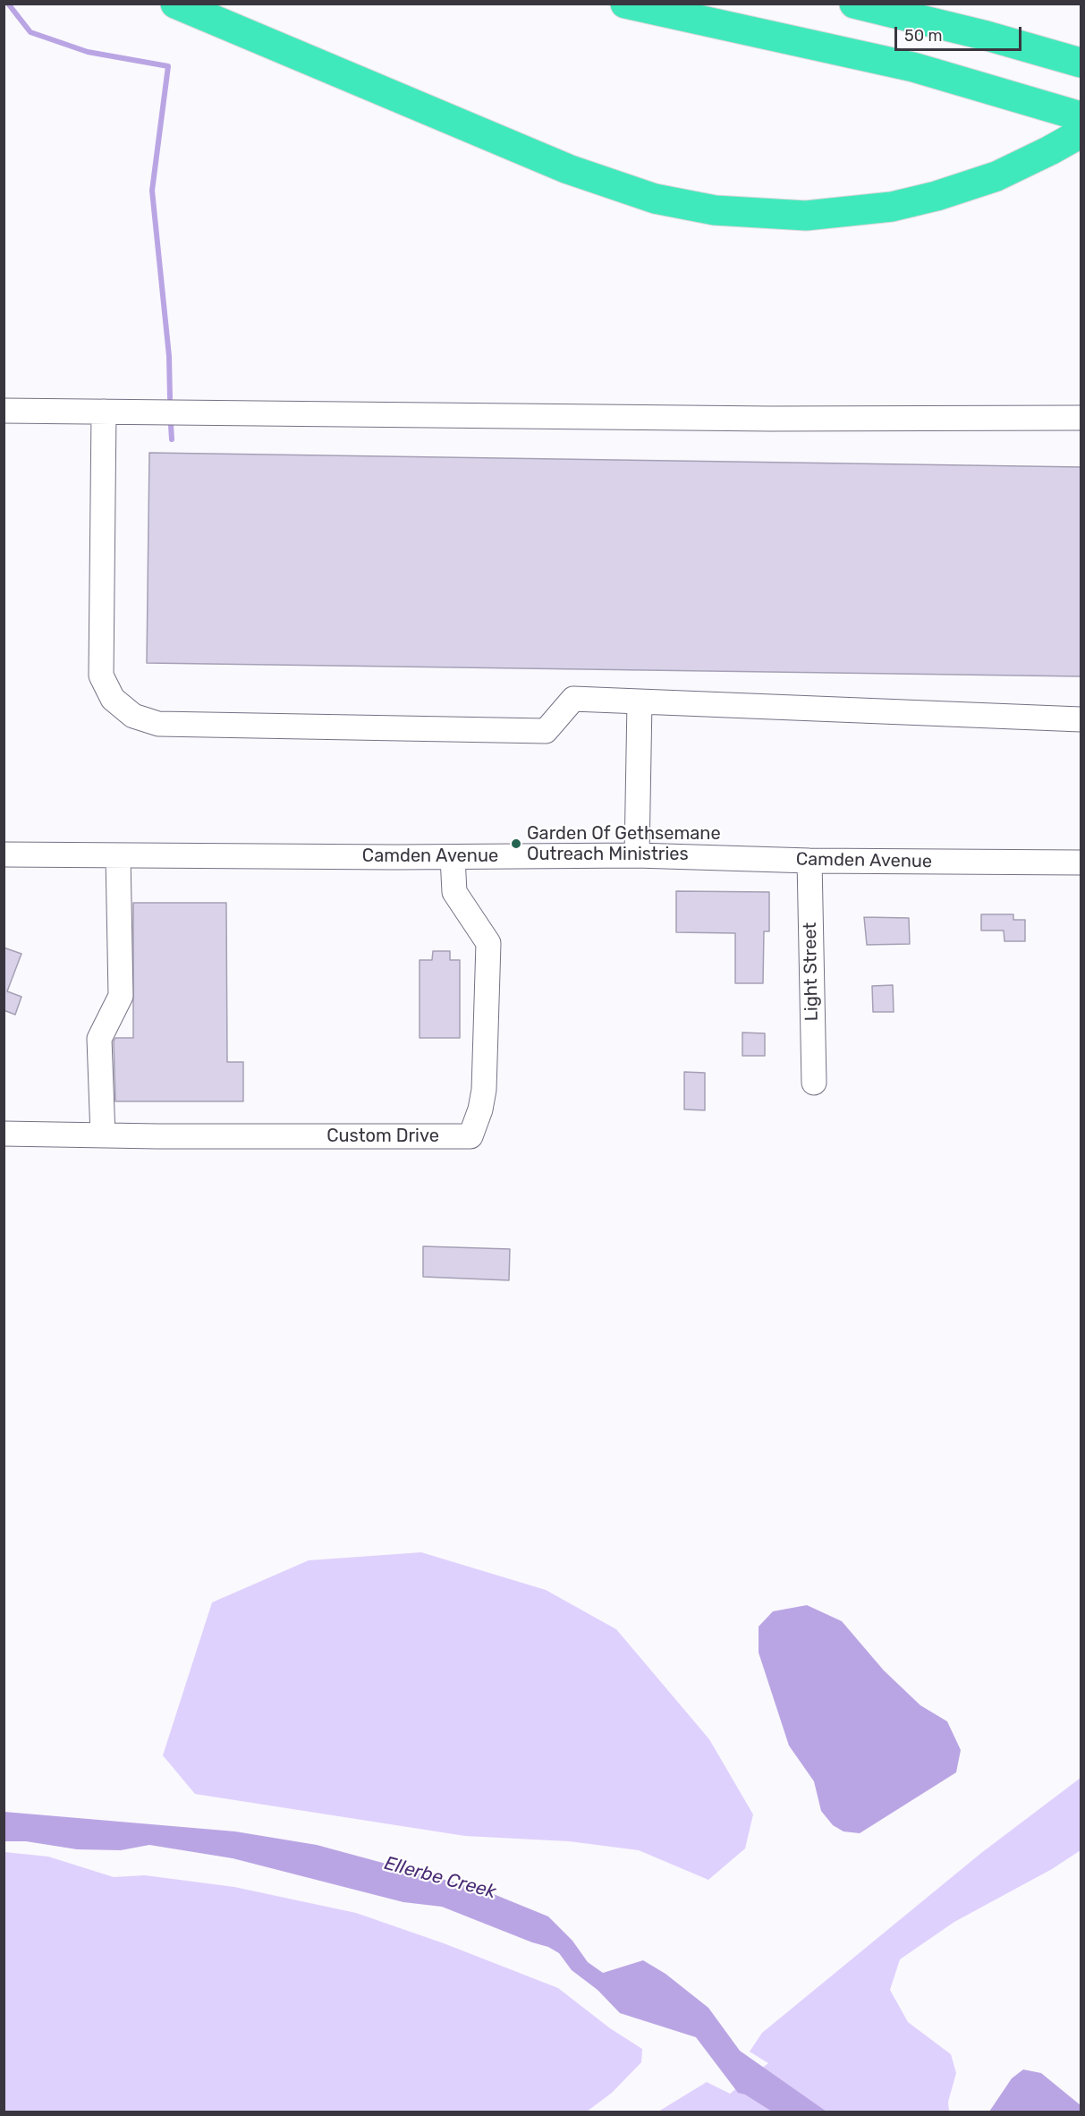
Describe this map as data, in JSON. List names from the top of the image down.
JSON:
{
  "streets": {
    "street": ["Camden Avenue", "Light Street", "Custom Drive"]
  },
  "crossings": [
    ["Camden Avenue", "Light Street"],
    ["Camden Avenue", "Custom Drive"]
  ],
  "water": ["Ellerbe Creek"],
  "places": ["Garden Of Gethsemane Outreach Ministries"],
  "scale_bar": "50 m"
}
